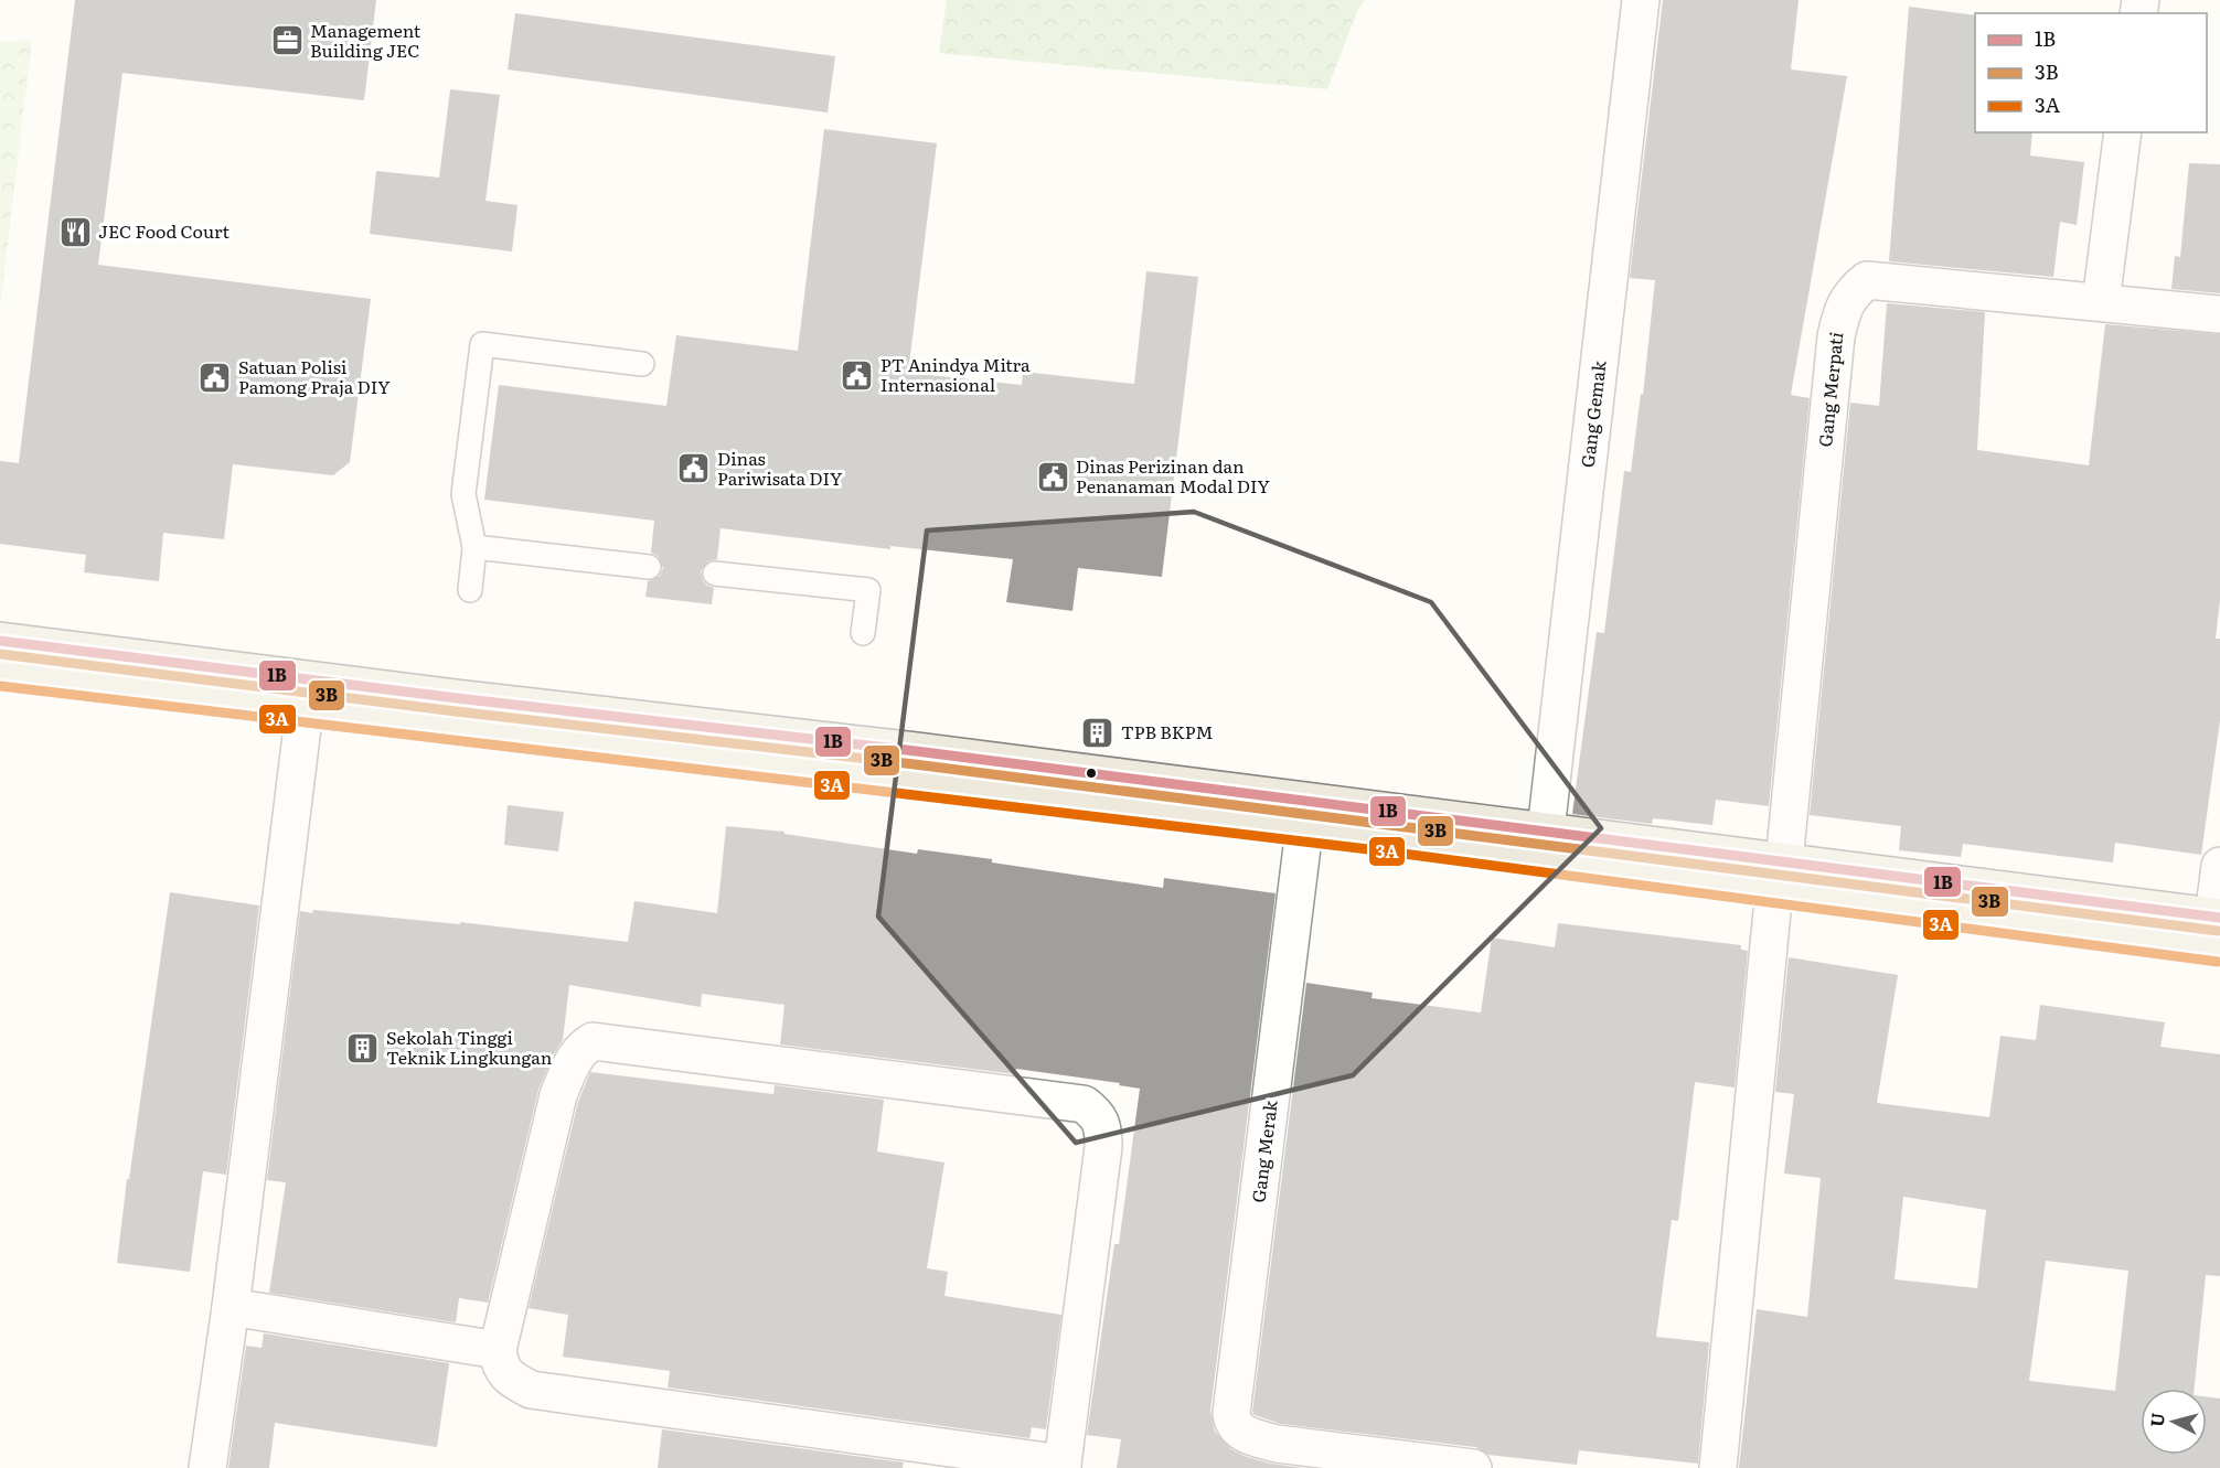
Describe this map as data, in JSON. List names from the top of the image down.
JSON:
{
  "streets": {
    "street": ["Gang Merpati", "Gang Gemak", "Gang Merak"]
  },
  "places": {
    "office": ["Management Building JEC"],
    "restaurant": ["JEC Food Court"],
    "public building": [
      "PT Anindya Mitra Internasional",
      "Satuan Polisi Pamong Praja DIY",
      "Dinas Pariwisata DIY",
      "Dinas Perizinan dan Penanaman Modal DIY"
    ],
    "building": ["TPB BKPM", "Sekolah Tinggi Teknik Lingkungan"]
  },
  "lines": ["transit line 1B", "transit line 3B", "transit line 3A"],
  "legend": ["1B", "3B", "3A"],
  "north": "left"
}
